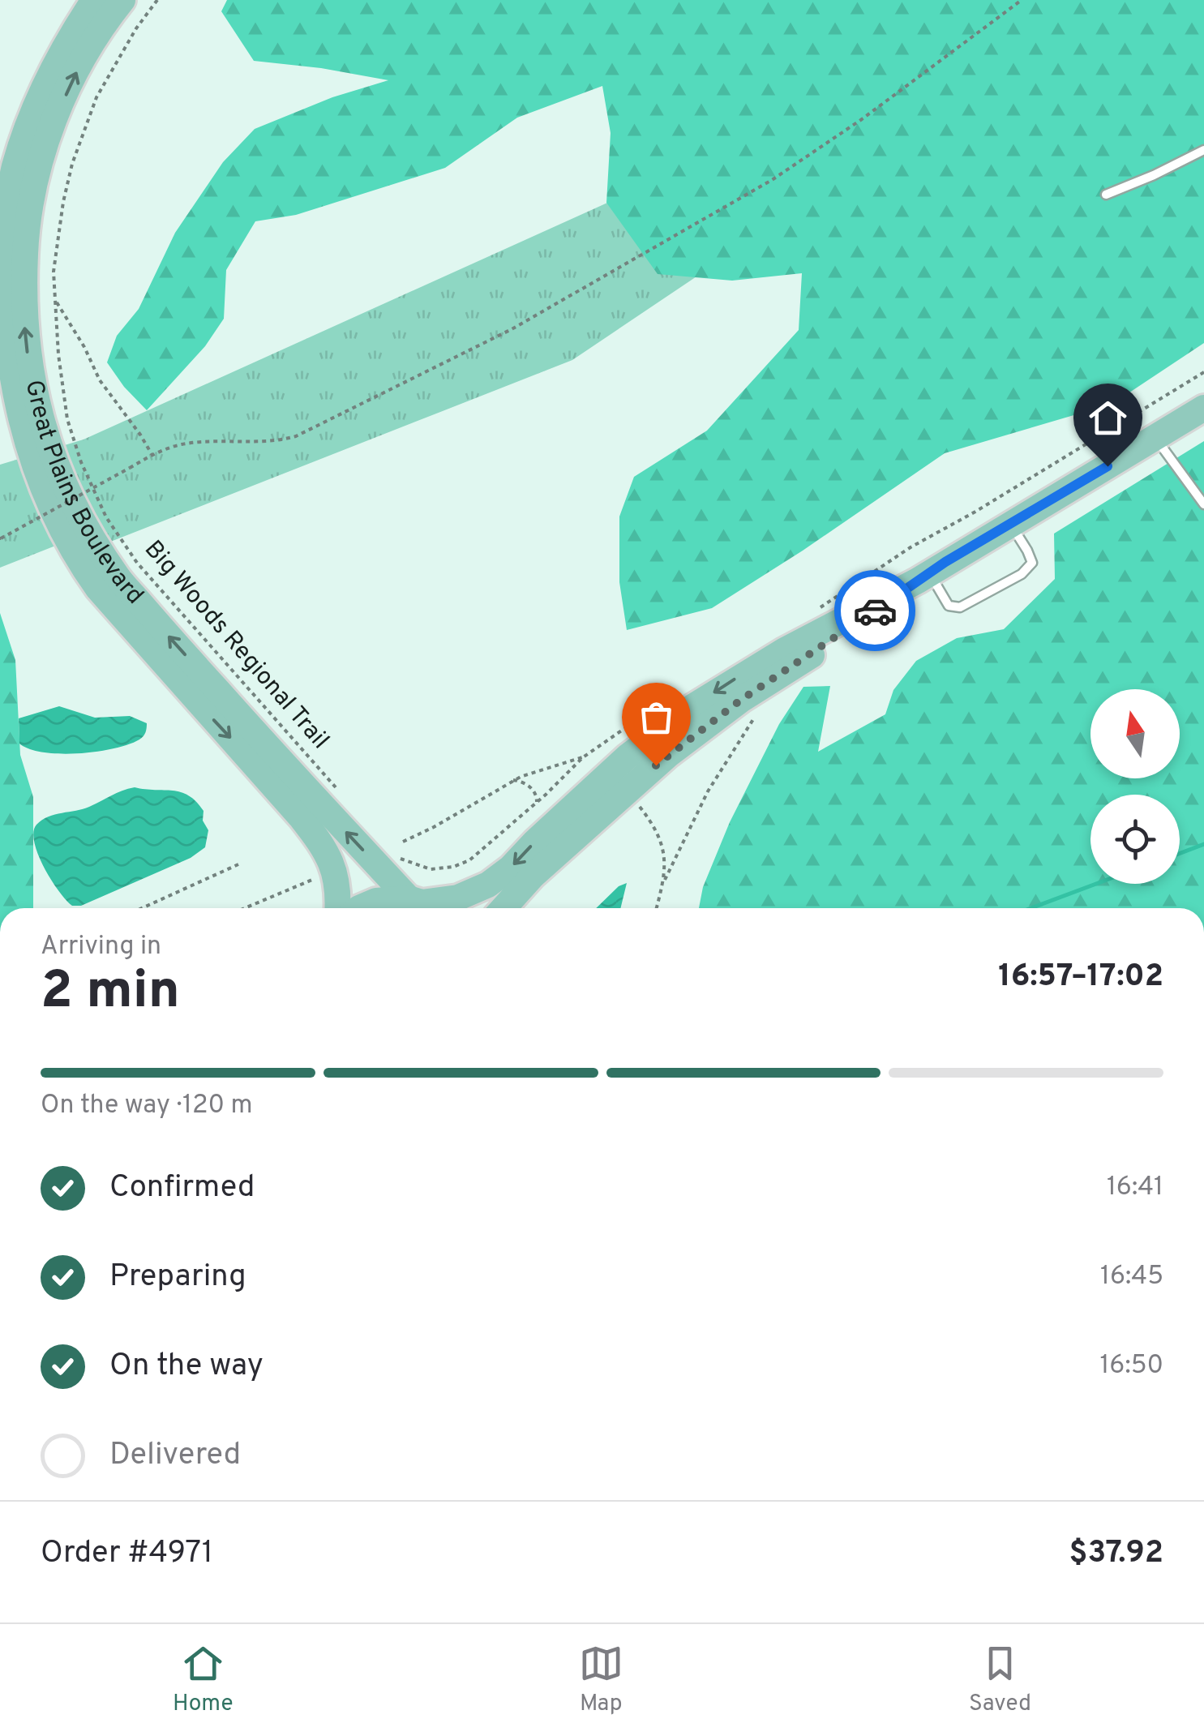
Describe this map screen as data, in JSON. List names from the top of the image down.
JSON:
{
  "streets": {
    "main road": ["Great Plains Boulevard"],
    "path": ["Big Woods Regional Trail"]
  },
  "north": "top",
  "page": {
    "heading": ["2 min", "Arriving in", "16:57–17:02"],
    "panel": ["Order #4971", "$37.92"],
    "bar": "On the way · 120 m",
    "list": [
      ["Confirmed", "16:41"],
      ["Preparing", "16:45"],
      ["On the way", "16:50"],
      "Delivered"
    ],
    "tabs": ["Home", "Map", "Saved"]
  }
}
